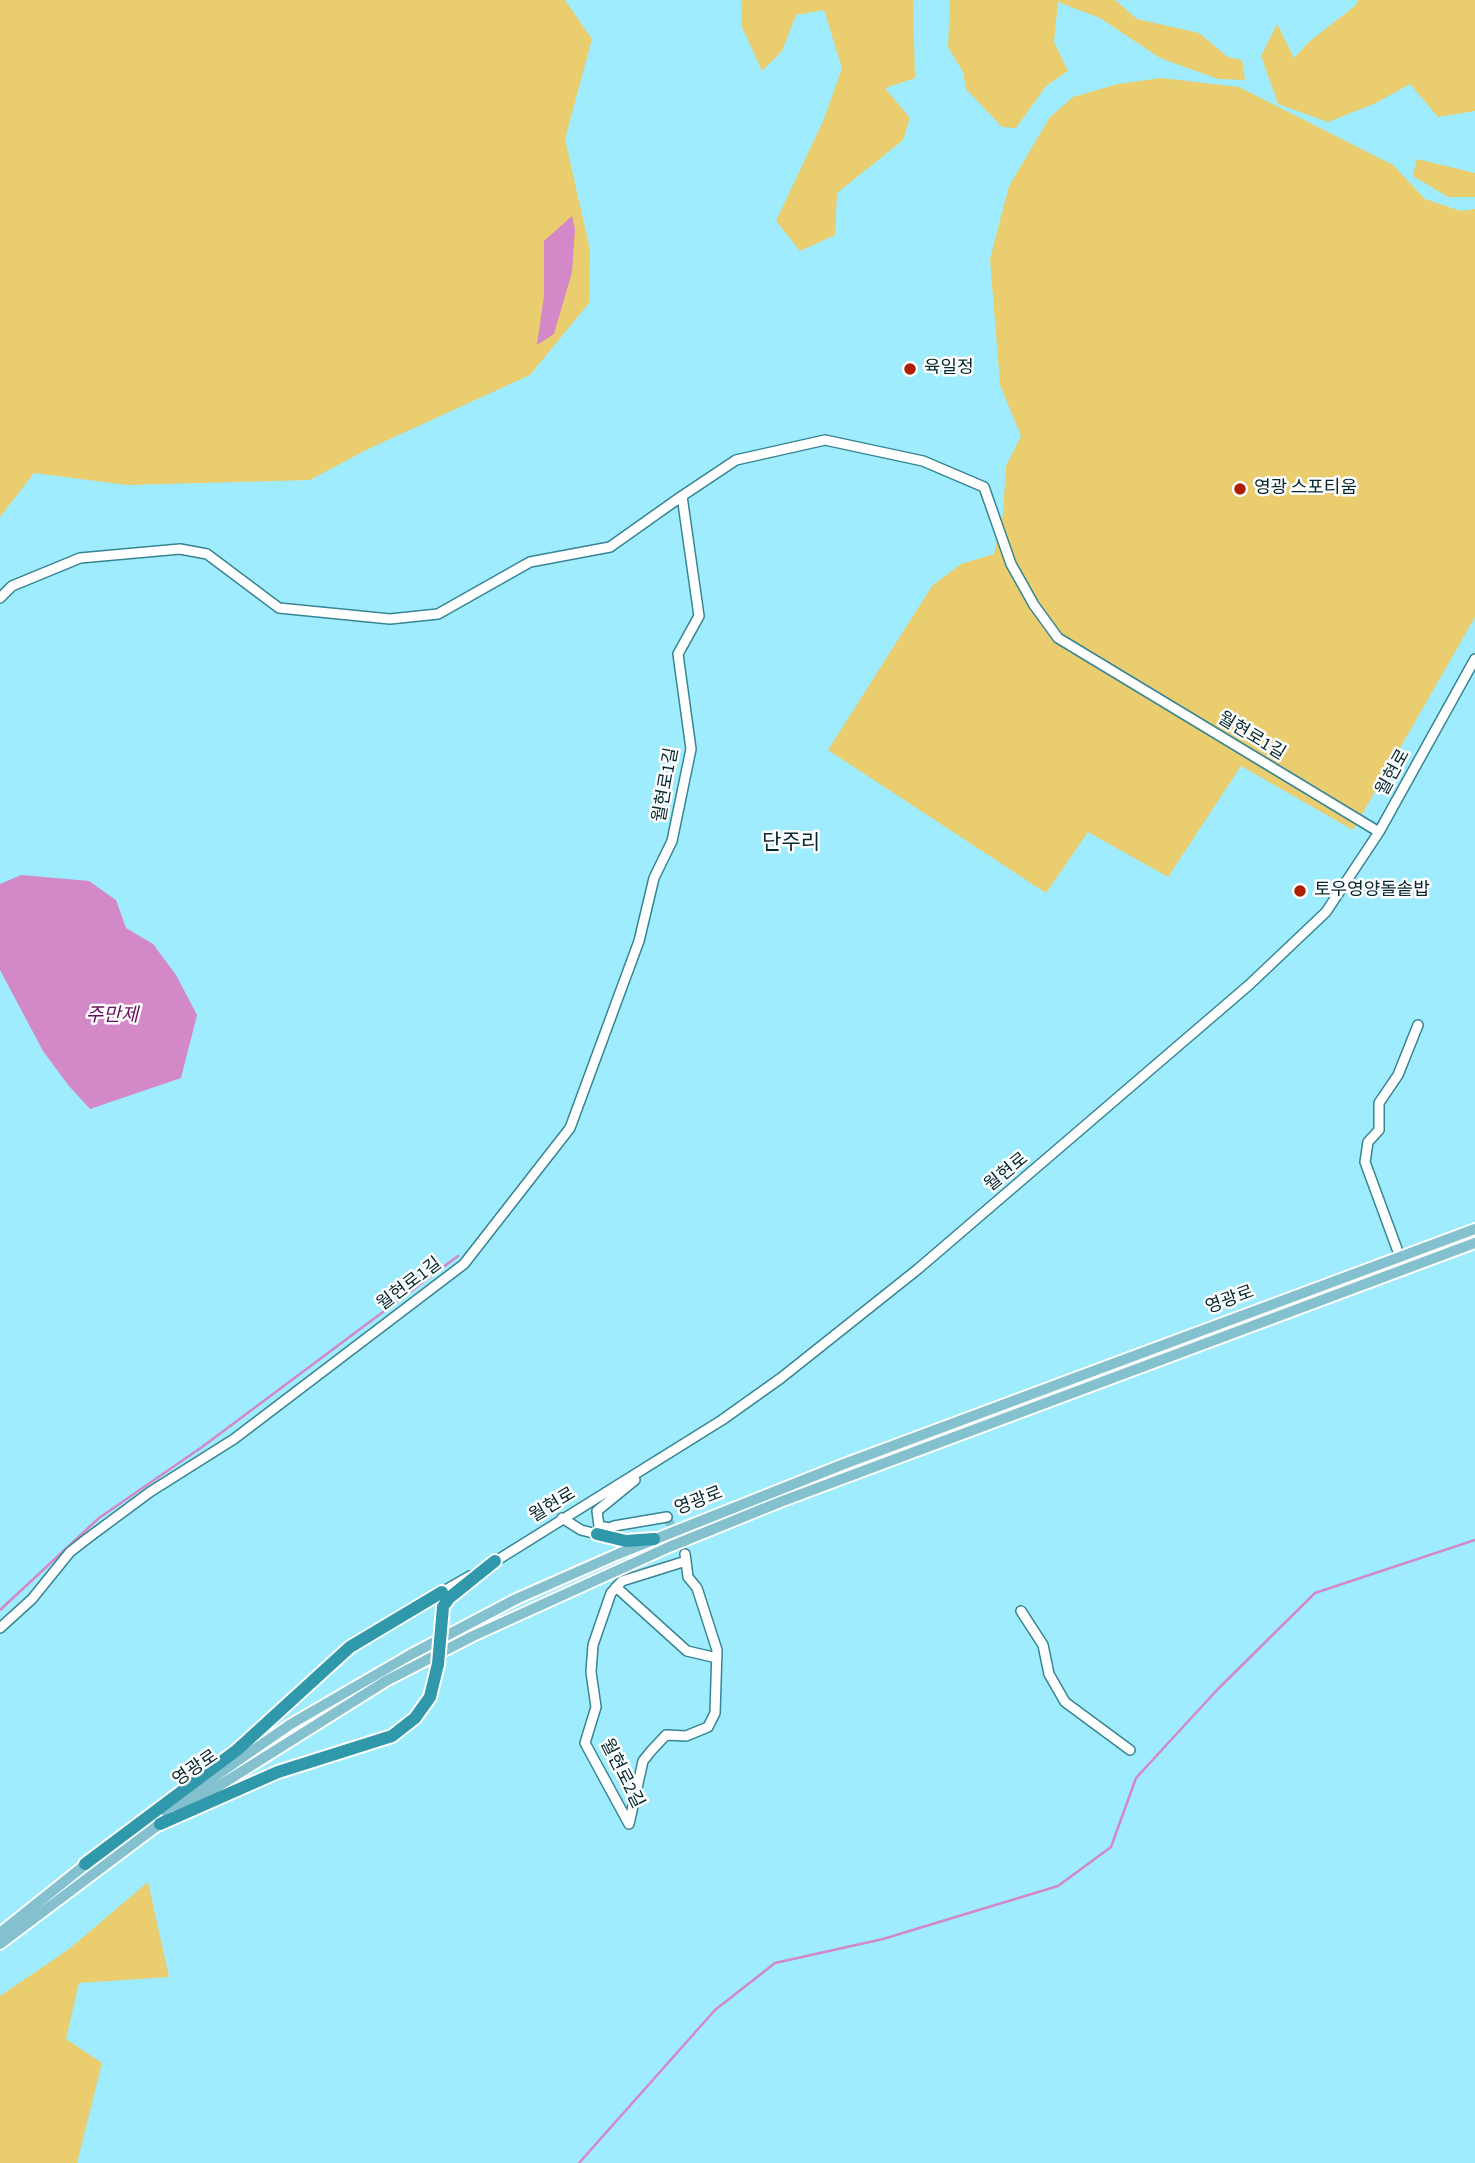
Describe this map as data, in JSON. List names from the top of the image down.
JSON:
{
  "streets": {
    "main road": ["영광로"],
    "street": ["월현로1길", "월현로", "월현로2길"]
  },
  "crossings": [
    ["월현로1길", "월현로"]
  ],
  "districts": ["단주리"],
  "water": ["주만제"],
  "places": ["육일정", "영광 스포티움", "토우영양돌솥밥"]
}
